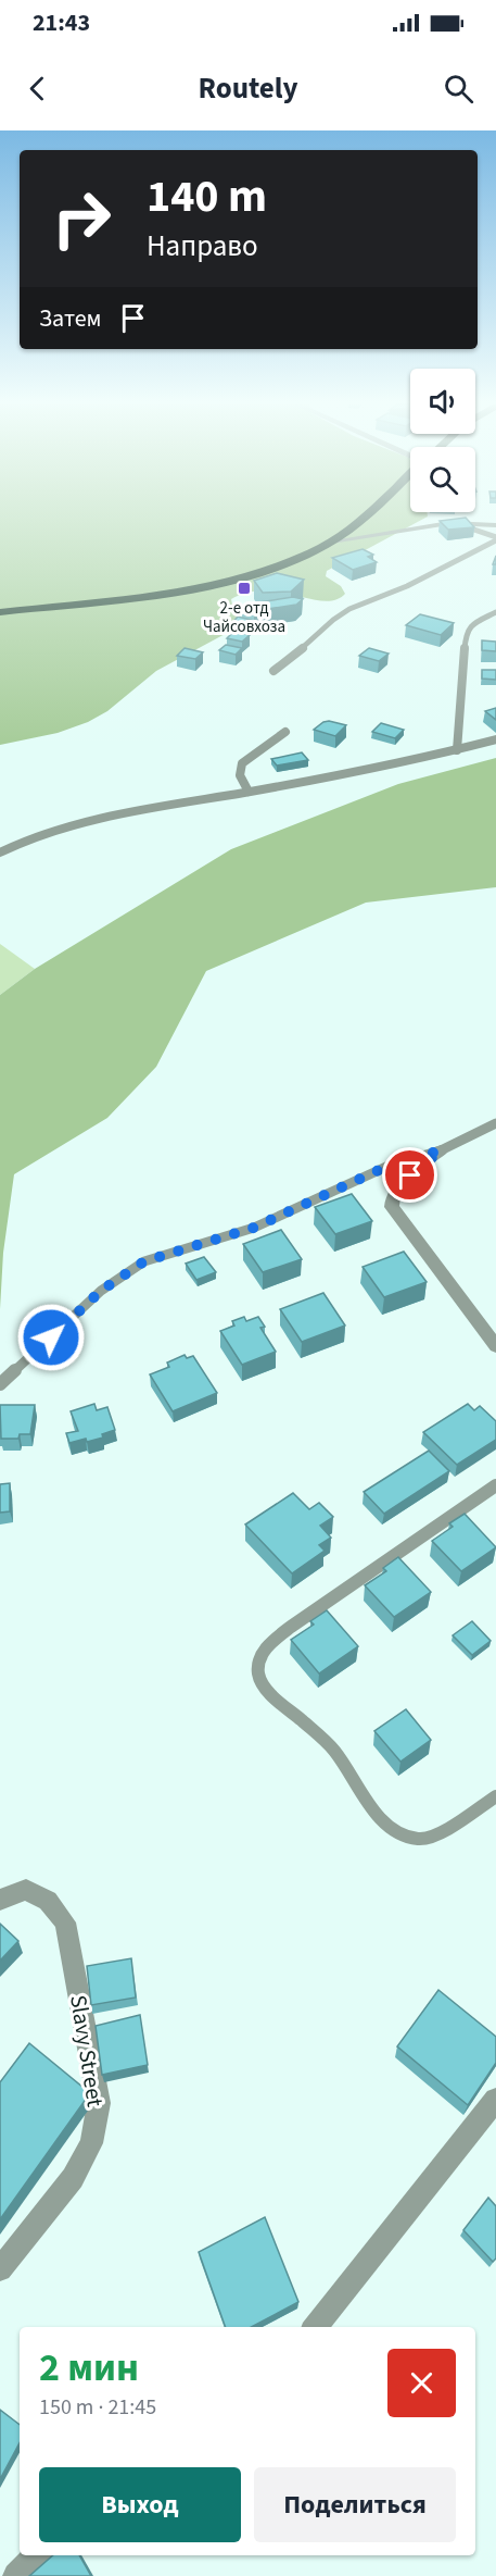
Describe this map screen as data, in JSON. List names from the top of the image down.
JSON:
{
  "streets": {
    "street": ["Slavy Street"]
  },
  "places": {
    "transit": ["2-е отд Чайсовхоза"]
  },
  "page": {
    "status": "21:43",
    "header": "Routely",
    "turn": ["140 m", "Направо"],
    "then": "Затем",
    "heading": ["2 мин", "150 m · 21:45"],
    "buttons": ["Выход", "Поделиться"]
  }
}
